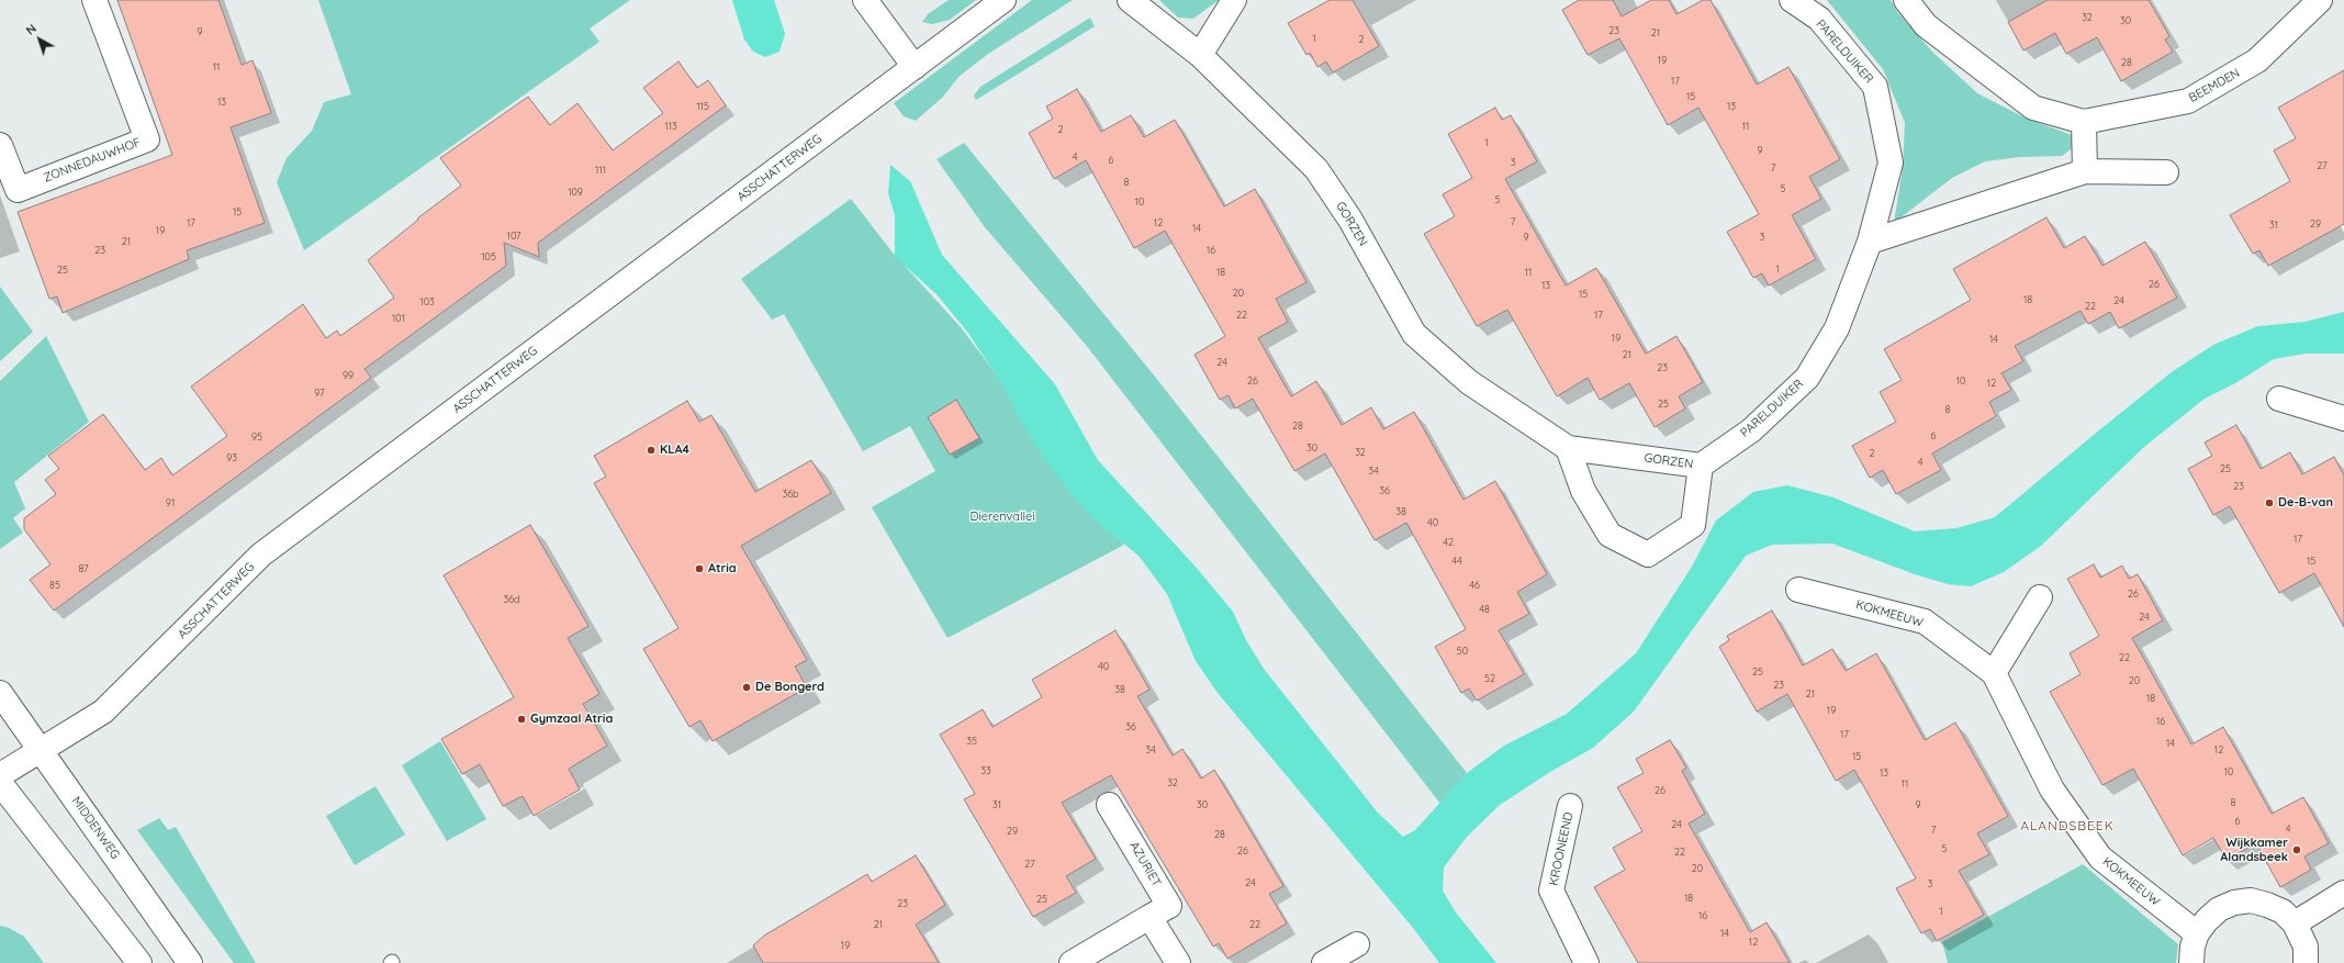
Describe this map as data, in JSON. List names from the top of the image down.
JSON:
{
  "streets": {
    "street": [
      "PARELDUIKER",
      "BEEMDEN",
      "ZONNEDAUWHOF",
      "ASSCHATTERWEG",
      "GORZEN",
      "KOKMEEUW",
      "MIDDENWEG",
      "KROONEEND",
      "AZURIET"
    ]
  },
  "crossings": [
    ["PARELDUIKER", "GORZEN"],
    ["ASSCHATTERWEG", "MIDDENWEG"]
  ],
  "districts": ["ALANDSBEEK"],
  "parks": ["Dierenvallei"],
  "places": [
    "KLA4",
    "De-B-van",
    "Atria",
    "De Bongerd",
    "Gymzaal Atria",
    "Wijkkamer Alandsbeek"
  ],
  "house_numbers": [
    "32",
    "30",
    "23",
    "9",
    "21",
    "1",
    "2",
    "19",
    "28",
    "11",
    "17",
    "15",
    "13",
    "115",
    "13",
    "113",
    "11",
    "2",
    "1",
    "9",
    "4",
    "6",
    "3",
    "27",
    "7",
    "111",
    "8",
    "5",
    "109",
    "5",
    "10",
    "15",
    "7",
    "17",
    "12",
    "29",
    "31",
    "14",
    "19",
    "107",
    "9",
    "3",
    "21",
    "23",
    "16",
    "105",
    "1",
    "25",
    "18",
    "11",
    "26",
    "13",
    "20",
    "15",
    "18",
    "24",
    "103",
    "22",
    "22",
    "17",
    "101",
    "19",
    "14",
    "21",
    "24",
    "23",
    "99",
    "26",
    "10",
    "12",
    "97",
    "25",
    "8",
    "28",
    "6",
    "95",
    "30",
    "32",
    "2",
    "93",
    "4",
    "25",
    "34",
    "23",
    "36",
    "36b",
    "91",
    "38",
    "40",
    "17",
    "42",
    "44",
    "15",
    "87",
    "85",
    "46",
    "26",
    "36d",
    "48",
    "24",
    "50",
    "22",
    "40",
    "25",
    "52",
    "20",
    "23",
    "38",
    "21",
    "18",
    "19",
    "16",
    "36",
    "17",
    "35",
    "14",
    "34",
    "12",
    "15",
    "33",
    "10",
    "13",
    "32",
    "11",
    "26",
    "8",
    "31",
    "30",
    "9",
    "6",
    "24",
    "4",
    "7",
    "29",
    "28",
    "5",
    "26",
    "22",
    "27",
    "20",
    "24",
    "3",
    "18",
    "25",
    "23",
    "1",
    "16",
    "21",
    "22",
    "14",
    "12",
    "19"
  ],
  "north": "top left"
}
